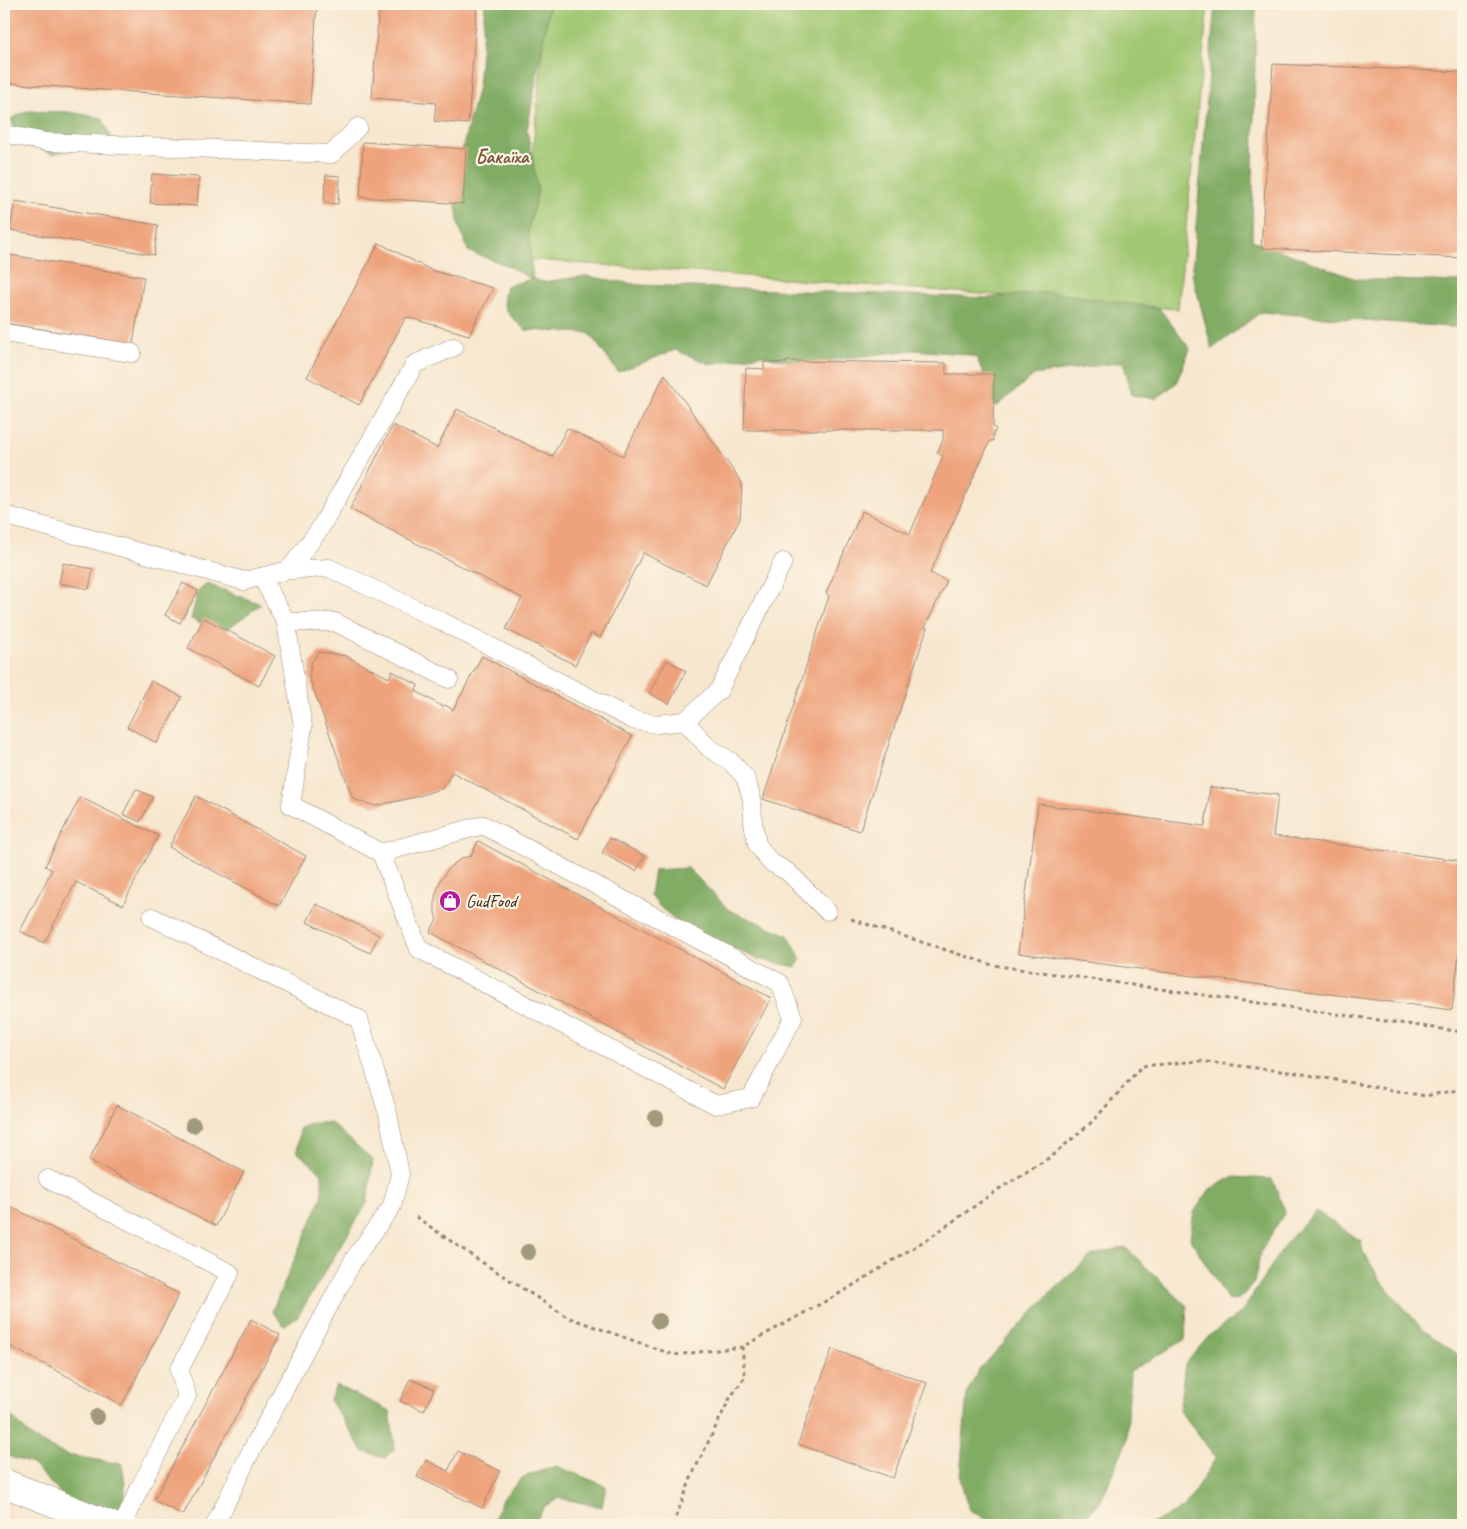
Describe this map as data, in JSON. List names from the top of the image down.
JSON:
{
  "districts": ["Бакаїха"],
  "places": {
    "shop": ["GudFood"]
  }
}
